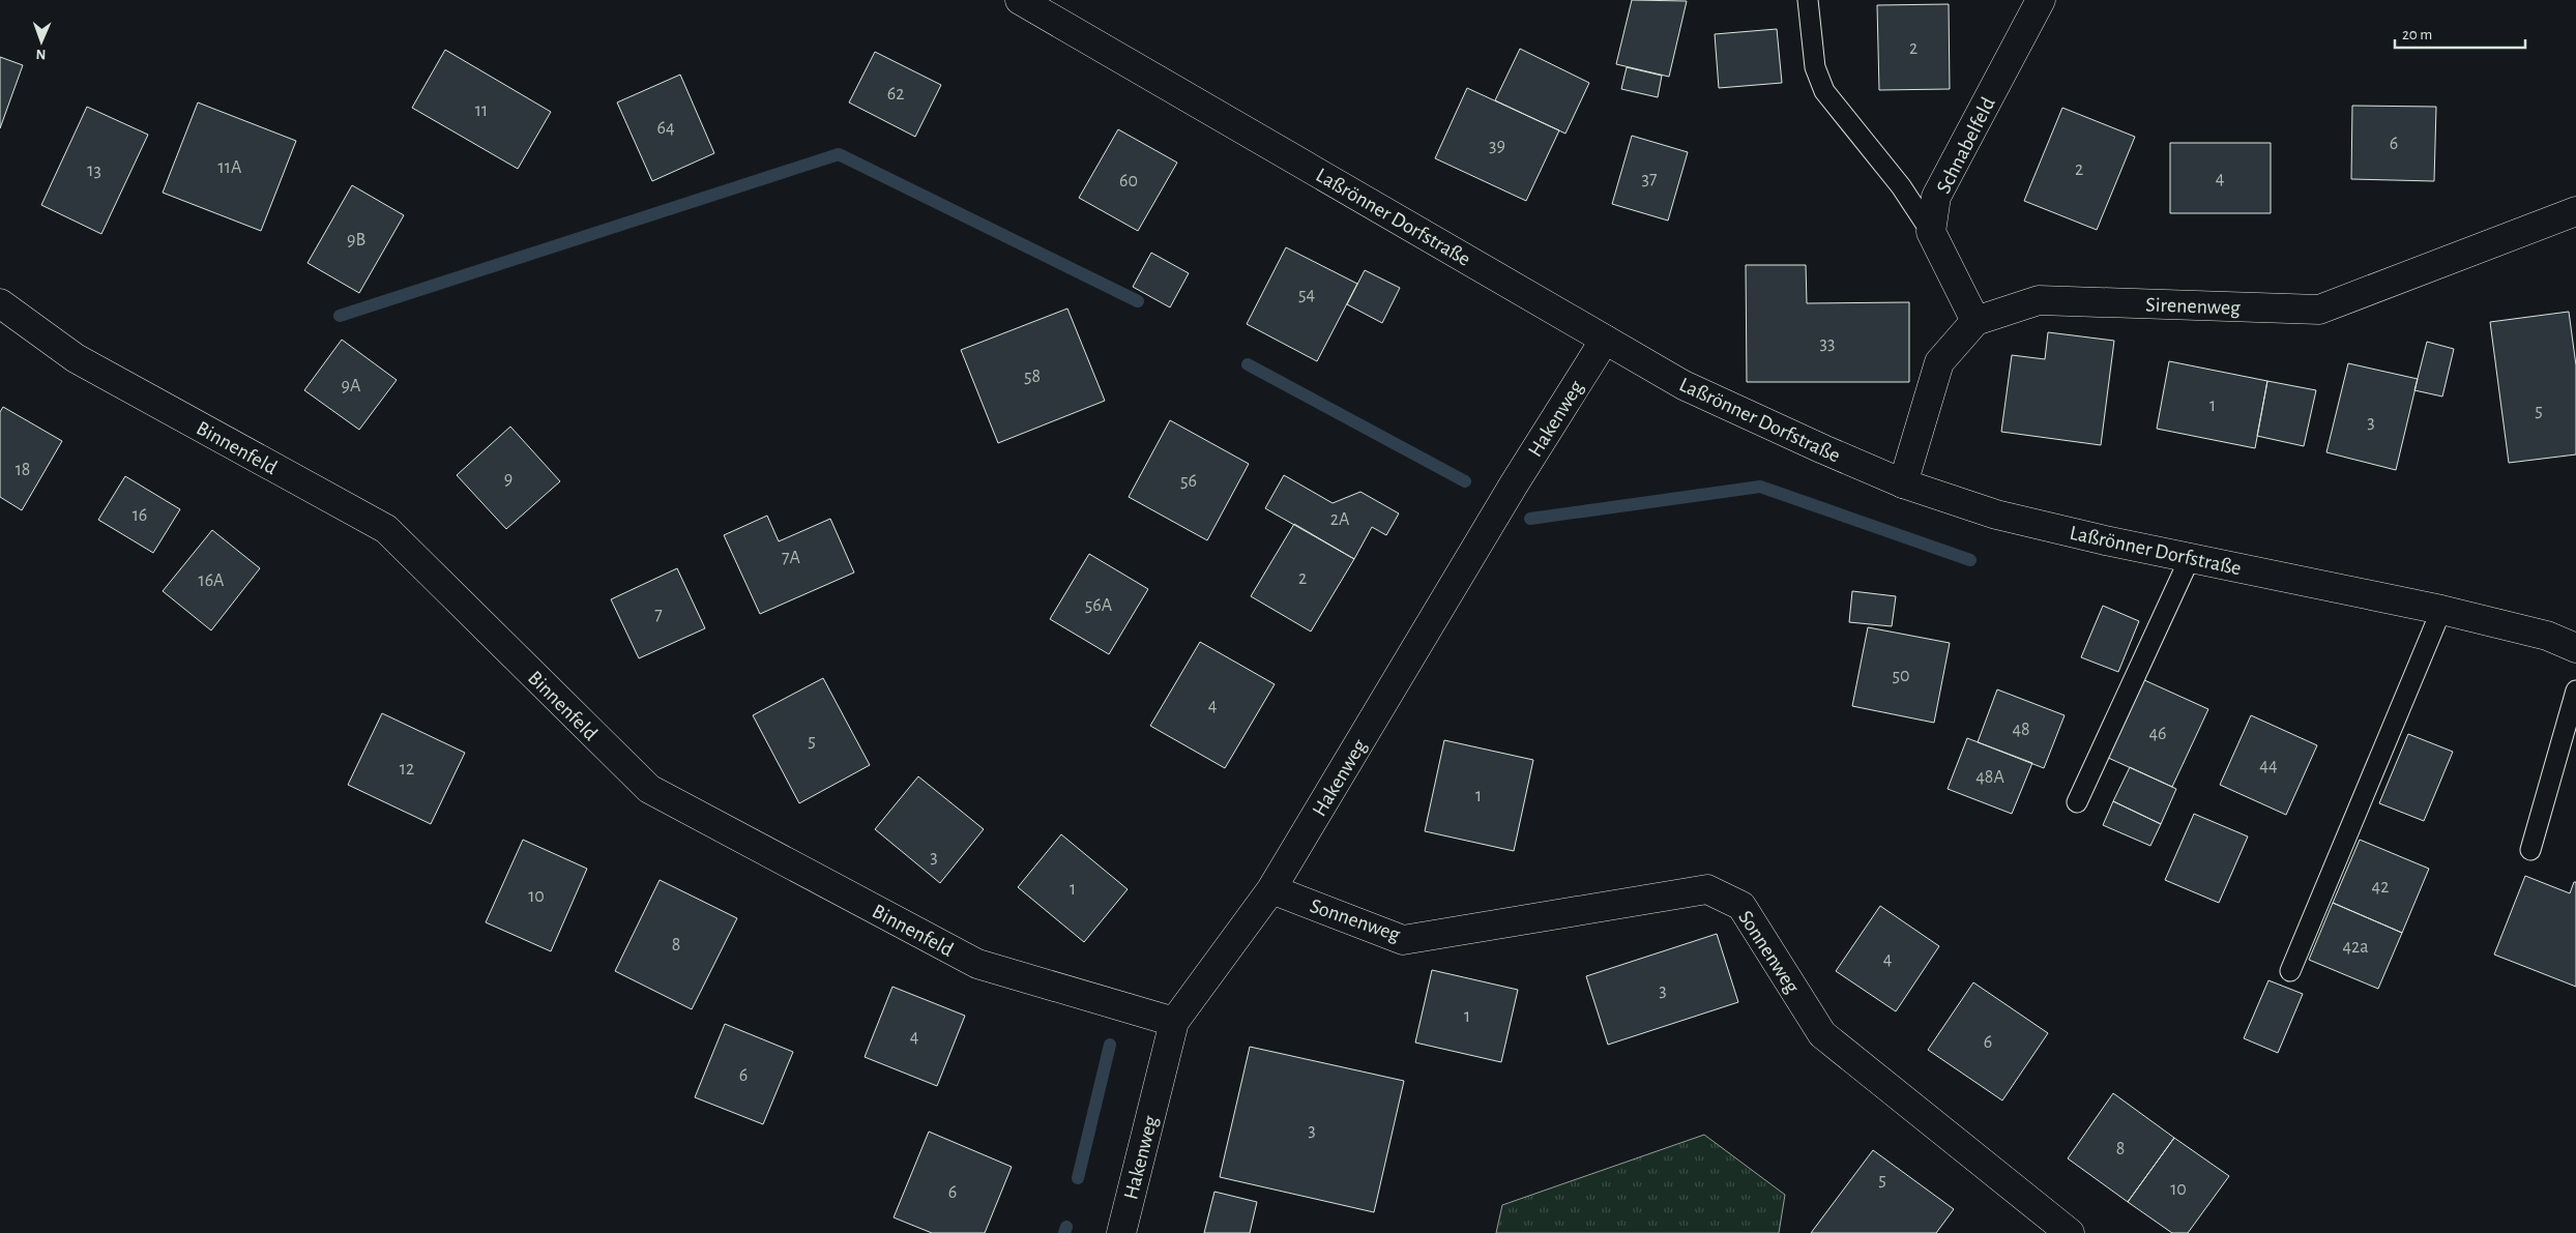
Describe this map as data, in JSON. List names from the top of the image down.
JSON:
{
  "streets": {
    "street": [
      "Schnabelfeld",
      "Laßrönner Dorfstraße",
      "Sirenenweg",
      "Hakenweg",
      "Binnenfeld",
      "Sonnenweg"
    ]
  },
  "crossings": [
    ["Laßrönner Dorfstraße", "Hakenweg"],
    ["Hakenweg", "Binnenfeld"],
    ["Hakenweg", "Sonnenweg"]
  ],
  "house_numbers": [
    "2",
    "62",
    "11",
    "64",
    "6",
    "39",
    "11A",
    "2",
    "13",
    "37",
    "4",
    "60",
    "9B",
    "54",
    "33",
    "58",
    "9A",
    "1",
    "5",
    "3",
    "18",
    "9",
    "56",
    "16",
    "2A",
    "7A",
    "2",
    "16A",
    "56A",
    "7",
    "50",
    "4",
    "48",
    "46",
    "5",
    "44",
    "12",
    "48A",
    "1",
    "3",
    "42",
    "1",
    "10",
    "8",
    "42a",
    "4",
    "3",
    "1",
    "4",
    "6",
    "6",
    "3",
    "8",
    "5",
    "10",
    "6"
  ],
  "scale_bar": "20 m",
  "north": "bottom"
}
